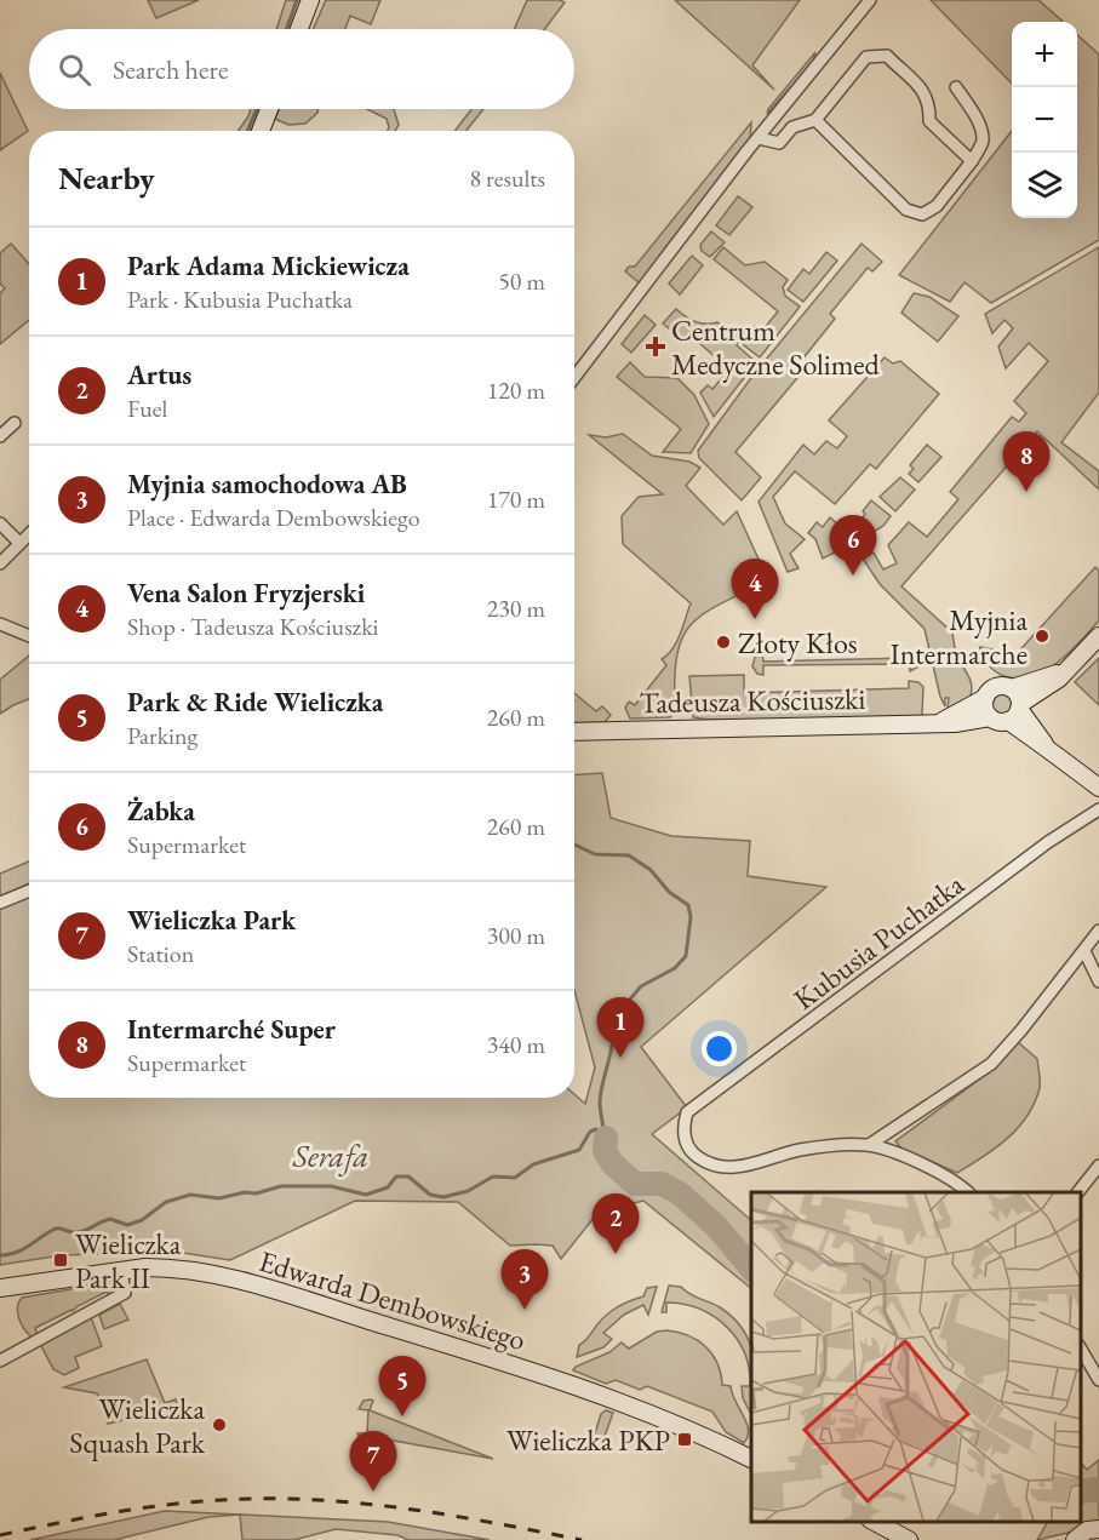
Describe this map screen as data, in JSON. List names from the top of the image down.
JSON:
{
  "streets": {
    "street": ["Tadeusza Kościuszki", "Kubusia Puchatka", "Edwarda Dembowskiego"]
  },
  "water": ["Serafa"],
  "places": {
    "health": ["Centrum Medyczne Solimed"],
    "other": ["Myjnia Intermarche", "Złoty Kłos", "Wieliczka Squash Park"],
    "transit": ["Wieliczka Park II", "Wieliczka PKP"]
  },
  "page": {
    "map_buttons": ["+", "−"],
    "search": "Search here",
    "heading": ["Nearby", "8 results"],
    "list": [
      {
        "mark": "1",
        "name": "Park Adama Mickiewicza",
        "note": "Park · Kubusia Puchatka",
        "value": "50 m"
      },
      {
        "mark": "2",
        "name": "Artus",
        "note": "Fuel",
        "value": "120 m"
      },
      {
        "mark": "3",
        "name": "Myjnia samochodowa AB",
        "note": "Place · Edwarda Dembowskiego",
        "value": "170 m"
      },
      {
        "mark": "4",
        "name": "Vena Salon Fryzjerski",
        "note": "Shop · Tadeusza Kościuszki",
        "value": "230 m"
      },
      {
        "mark": "5",
        "name": "Park & Ride Wieliczka",
        "note": "Parking",
        "value": "260 m"
      },
      {
        "mark": "6",
        "name": "Żabka",
        "note": "Supermarket",
        "value": "260 m"
      },
      {
        "mark": "7",
        "name": "Wieliczka Park",
        "note": "Station",
        "value": "300 m"
      },
      {
        "mark": "8",
        "name": "Intermarché Super",
        "note": "Supermarket",
        "value": "340 m"
      }
    ],
    "pins": [
      "8",
      "6",
      "4",
      "1",
      "2",
      "3",
      "5",
      "7"
    ]
  }
}
